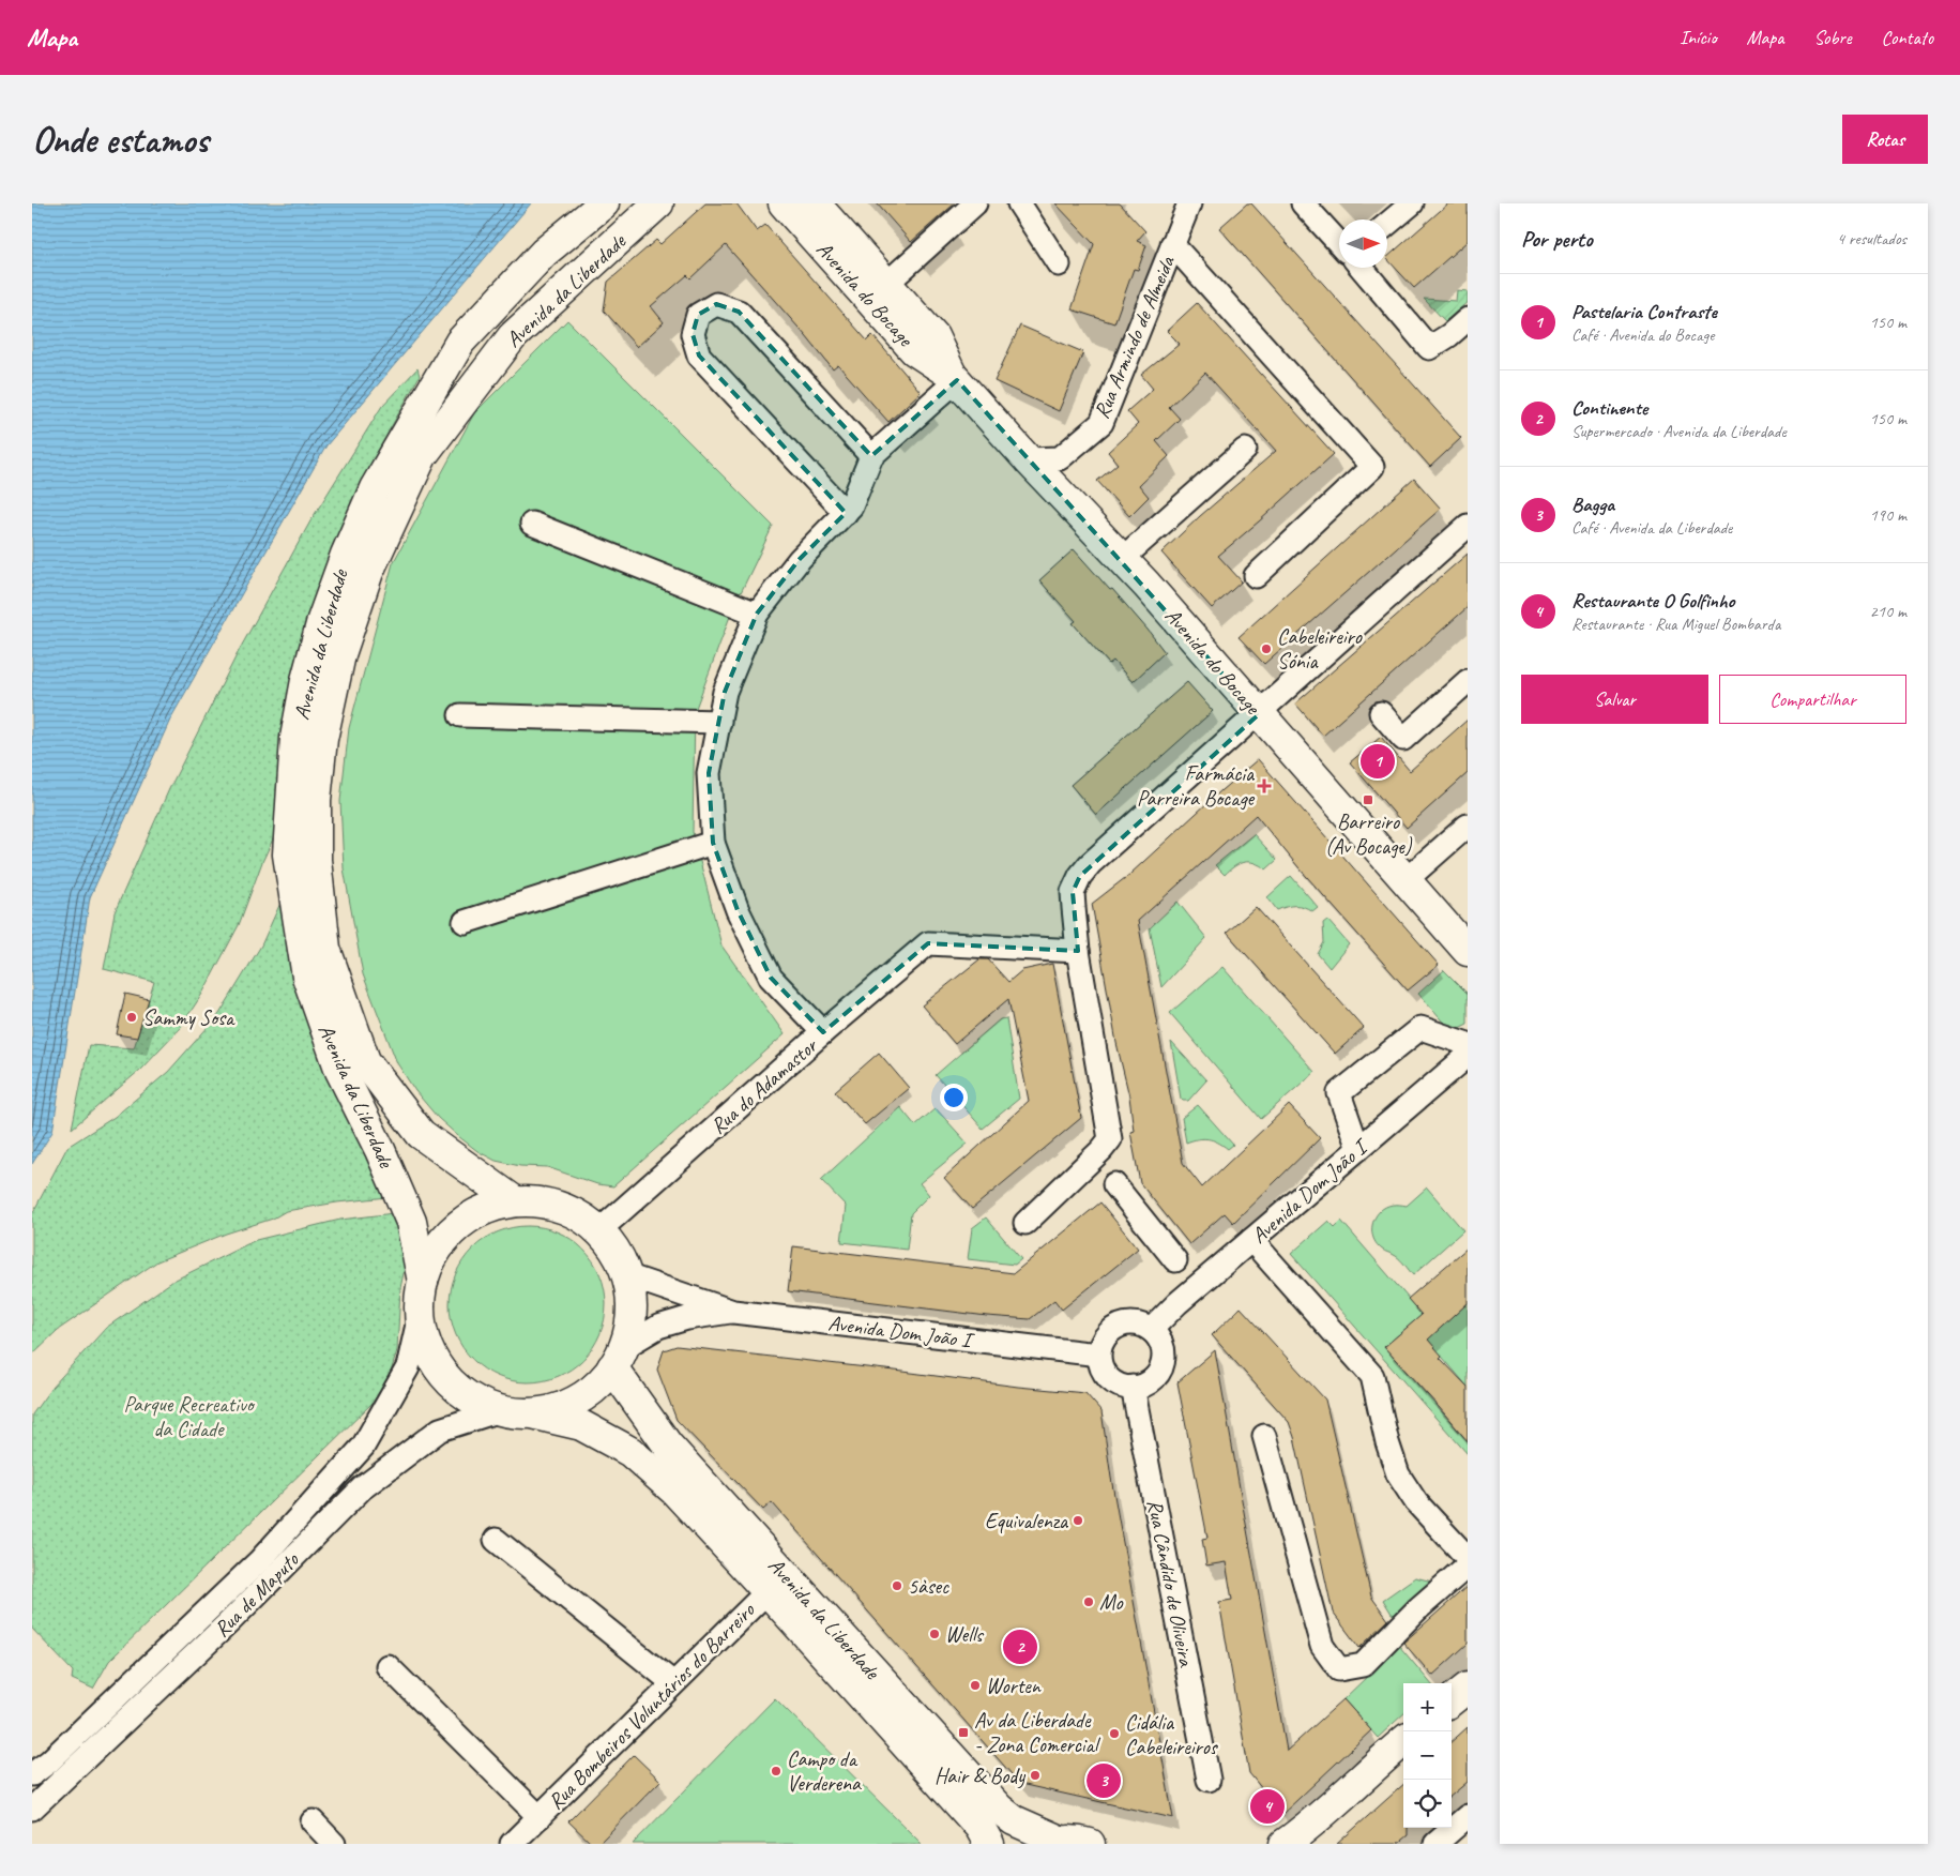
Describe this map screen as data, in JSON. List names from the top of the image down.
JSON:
{
  "streets": {
    "main road": ["Avenida da Liberdade", "Avenida do Bocage"],
    "street": [
      "Rua Armindo de Almeida",
      "Rua do Adamastor",
      "Avenida Dom João I",
      "Rua Cândido de Oliveira",
      "Rua de Maputo",
      "Rua Bombeiros Voluntários do Barreiro"
    ]
  },
  "crossings": [
    ["Avenida da Liberdade", "Avenida Dom João I"],
    ["Avenida da Liberdade", "Rua Bombeiros Voluntários do Barreiro"],
    ["Avenida do Bocage", "Rua Armindo de Almeida"],
    ["Avenida Dom João I", "Rua Cândido de Oliveira"]
  ],
  "parks": ["Parque Recreativo da Cidade"],
  "places": {
    "other": [
      "Cabeleireiro Sónia",
      "Sammy Sosa",
      "Equivalenza",
      "5àsec",
      "Mo",
      "Wells",
      "Worten",
      "Cidália Cabeleireiros",
      "Campo da Verderena",
      "Hair & Body"
    ],
    "health": ["Farmácia Parreira Bocage"],
    "transit": ["Barreiro (Av Bocage)", "Av da Liberdade - Zona Comercial"]
  },
  "north": "right",
  "page": {
    "header": "Mapa",
    "nav": [
      "Início",
      "Mapa",
      "Sobre",
      "Contato"
    ],
    "buttons": [
      "Rotas",
      ["Salvar", "Compartilhar"]
    ],
    "title": "Onde estamos",
    "heading": ["Por perto", "4 resultados"],
    "list": [
      {
        "mark": "1",
        "name": "Pastelaria Contraste",
        "note": "Café · Avenida do Bocage",
        "value": "150 m"
      },
      {
        "mark": "2",
        "name": "Continente",
        "note": "Supermercado · Avenida da Liberdade",
        "value": "150 m"
      },
      {
        "mark": "3",
        "name": "Bagga",
        "note": "Café · Avenida da Liberdade",
        "value": "190 m"
      },
      {
        "mark": "4",
        "name": "Restaurante O Golfinho",
        "note": "Restaurante · Rua Miguel Bombarda",
        "value": "210 m"
      }
    ],
    "pins": [
      "1",
      "2",
      "3",
      "4"
    ],
    "map_buttons": ["+", "−"]
  }
}
